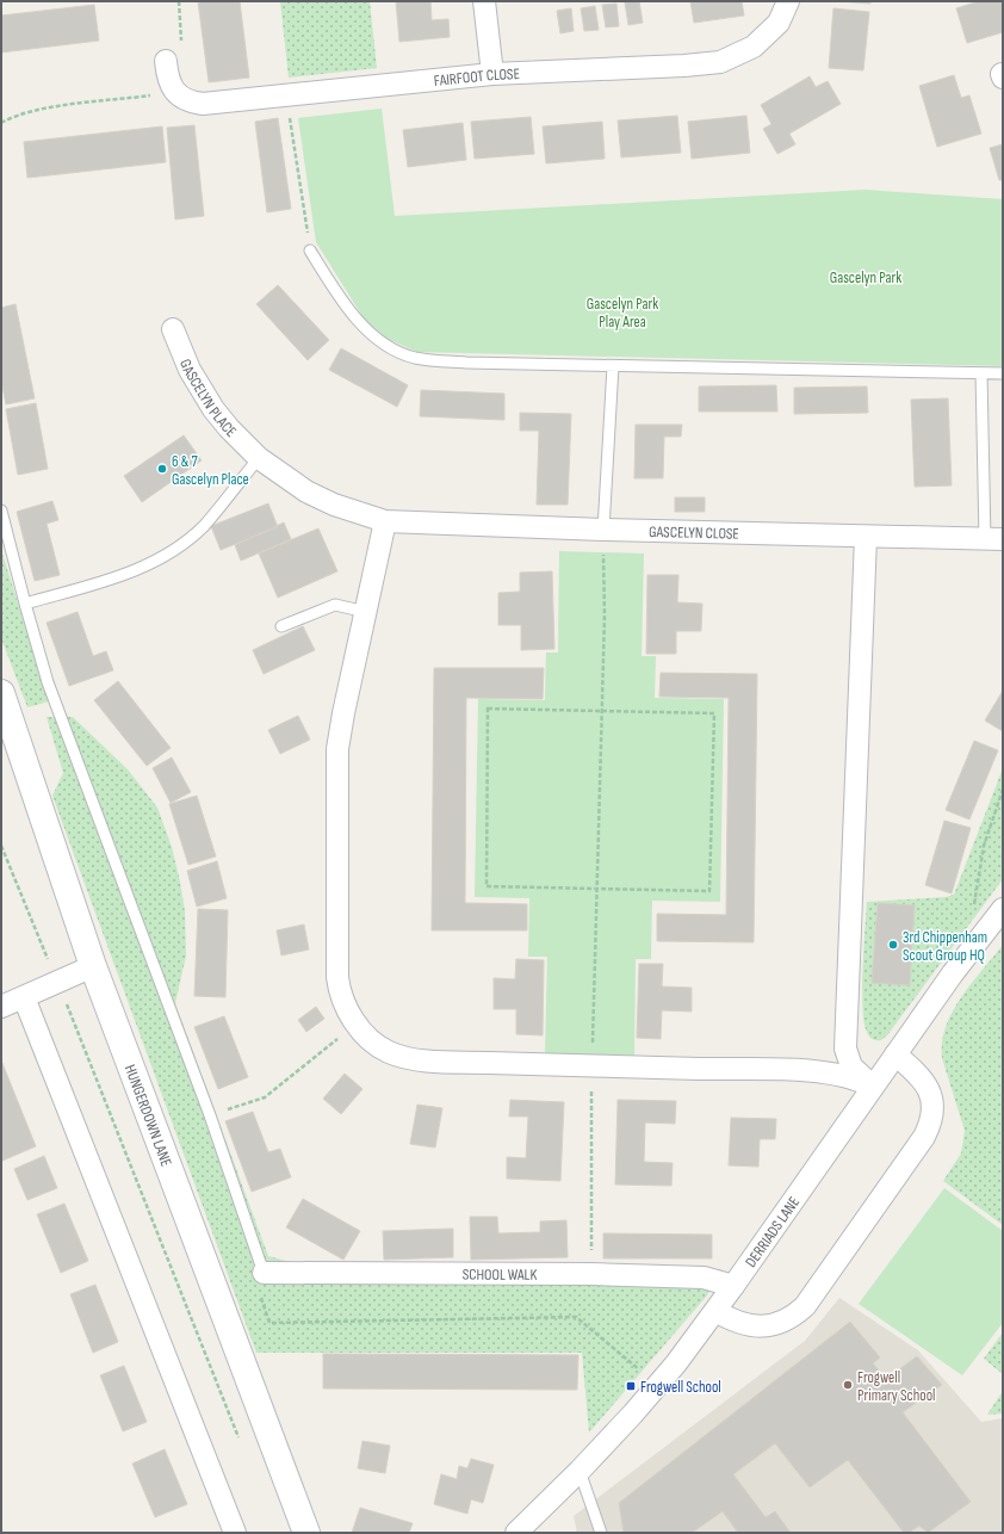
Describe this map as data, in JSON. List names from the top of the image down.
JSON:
{
  "streets": {
    "main road": ["HUNGERDOWN LANE"],
    "street": [
      "FAIRFOOT CLOSE",
      "GASCELYN PLACE",
      "GASCELYN CLOSE",
      "DERRIADS LANE",
      "SCHOOL WALK"
    ]
  },
  "crossings": [
    ["GASCELYN PLACE", "GASCELYN CLOSE"],
    ["DERRIADS LANE", "SCHOOL WALK"]
  ],
  "parks": ["Gascelyn Park", "Gascelyn Park Play Area"],
  "places": {
    "other": ["6 & 7 Gascelyn Place", "3rd Chippenham Scout Group HQ", "Frogwell Primary School"],
    "transit": ["Frogwell School"]
  }
}
